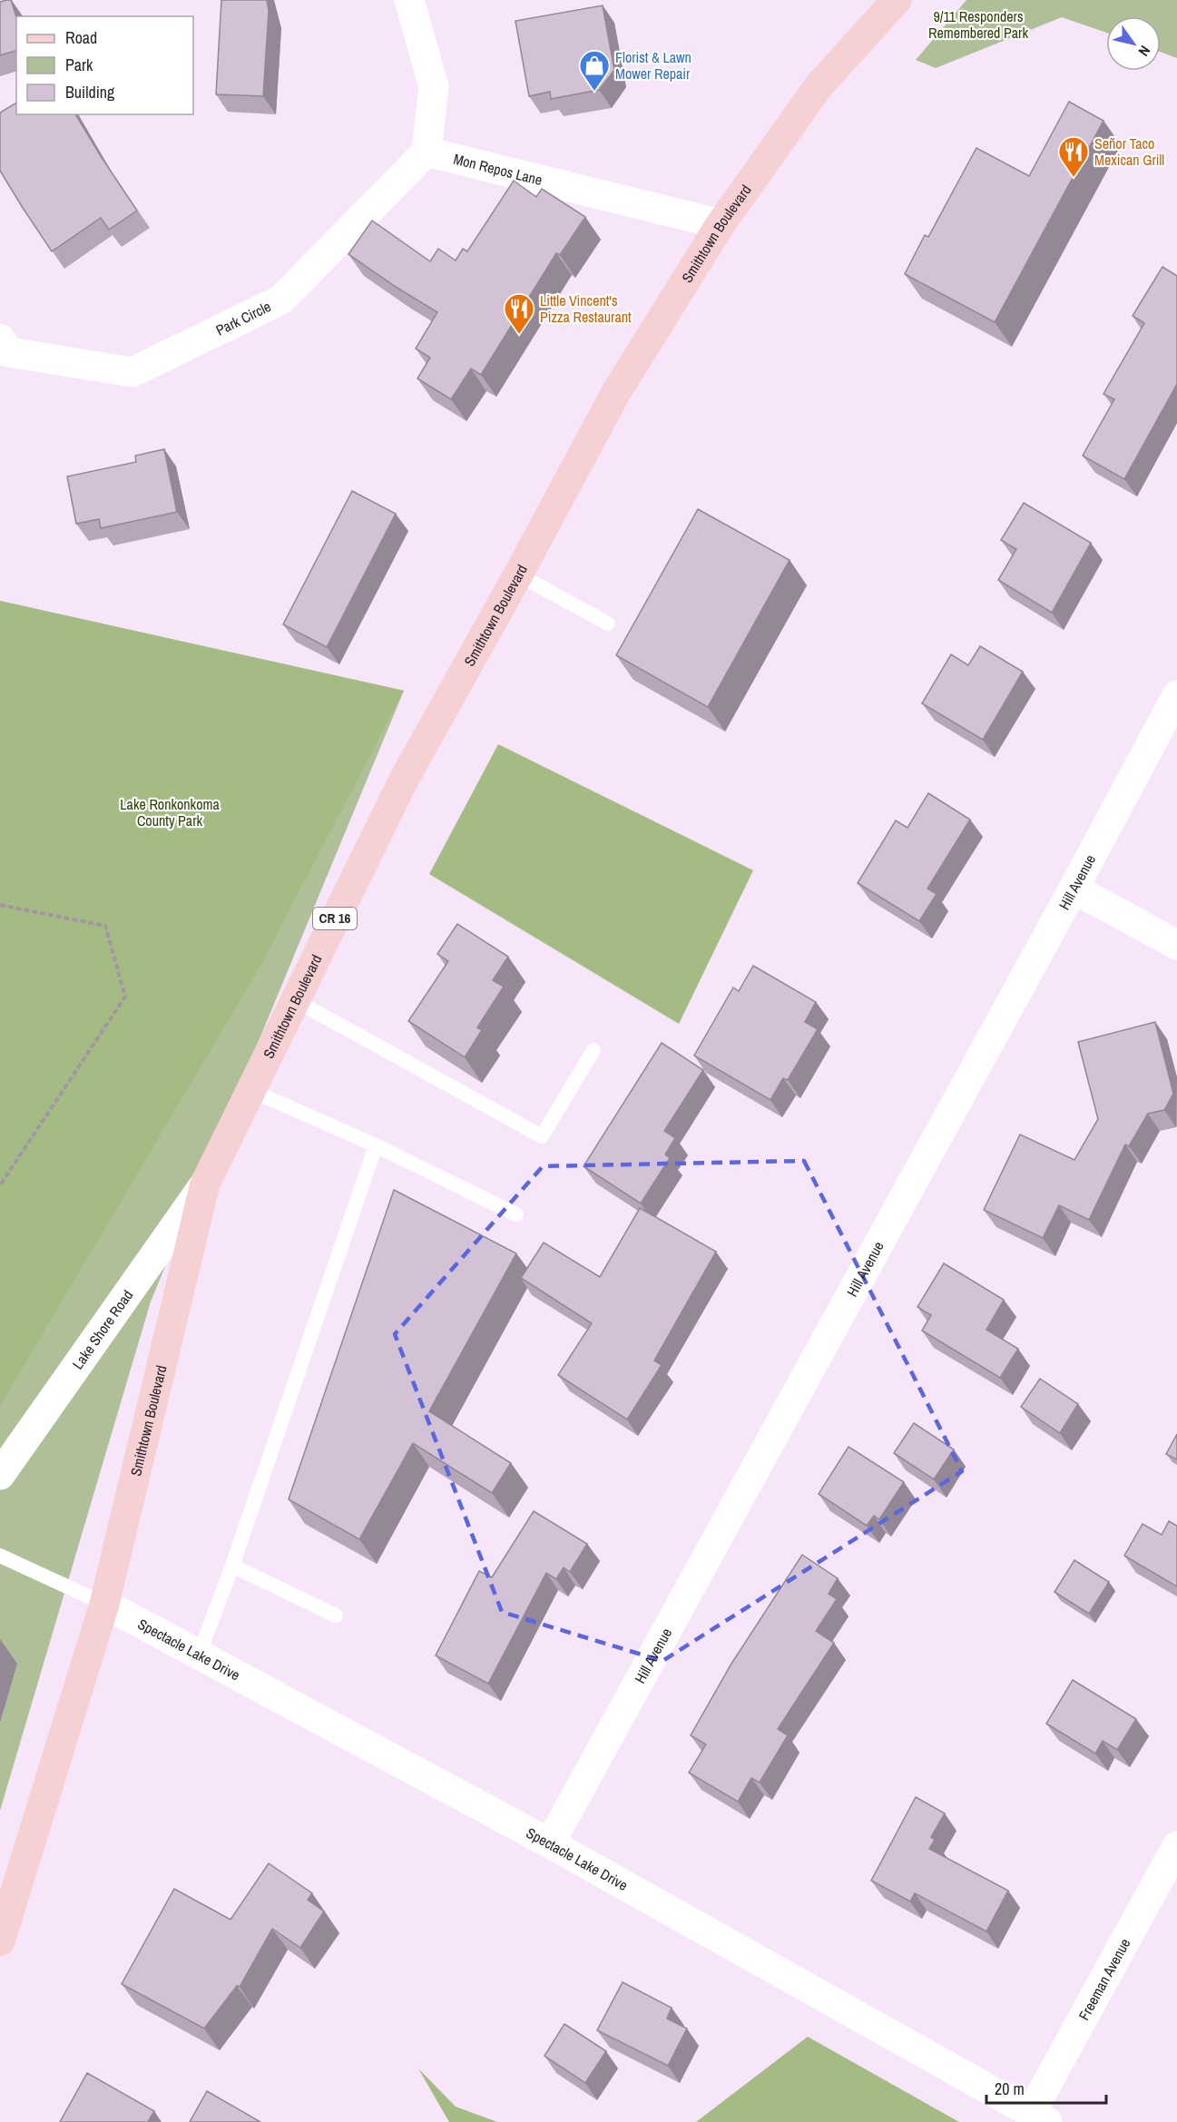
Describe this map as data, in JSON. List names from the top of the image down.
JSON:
{
  "streets": {
    "main road": ["Smithtown Boulevard", "CR 16"],
    "street": [
      "Mon Repos Lane",
      "Park Circle",
      "Hill Avenue",
      "Lake Shore Road",
      "Spectacle Lake Drive",
      "Freeman Avenue"
    ]
  },
  "crossings": [
    ["Mon Repos Lane", "Smithtown Boulevard"],
    ["Mon Repos Lane", "Park Circle"],
    ["Smithtown Boulevard", "Lake Shore Road"],
    ["Smithtown Boulevard", "Spectacle Lake Drive"],
    ["Hill Avenue", "Spectacle Lake Drive"],
    ["Spectacle Lake Drive", "Freeman Avenue"]
  ],
  "parks": ["9/11 Responders Remembered Park", "Lake Ronkonkoma County Park"],
  "places": {
    "shop": ["Florist & Lawn Mower Repair"],
    "restaurant": ["Señor Taco Mexican Grill", "Little Vincent's Pizza Restaurant"]
  },
  "legend": ["Road", "Park", "Building"],
  "scale_bar": "20 m",
  "north": "bottom right"
}
